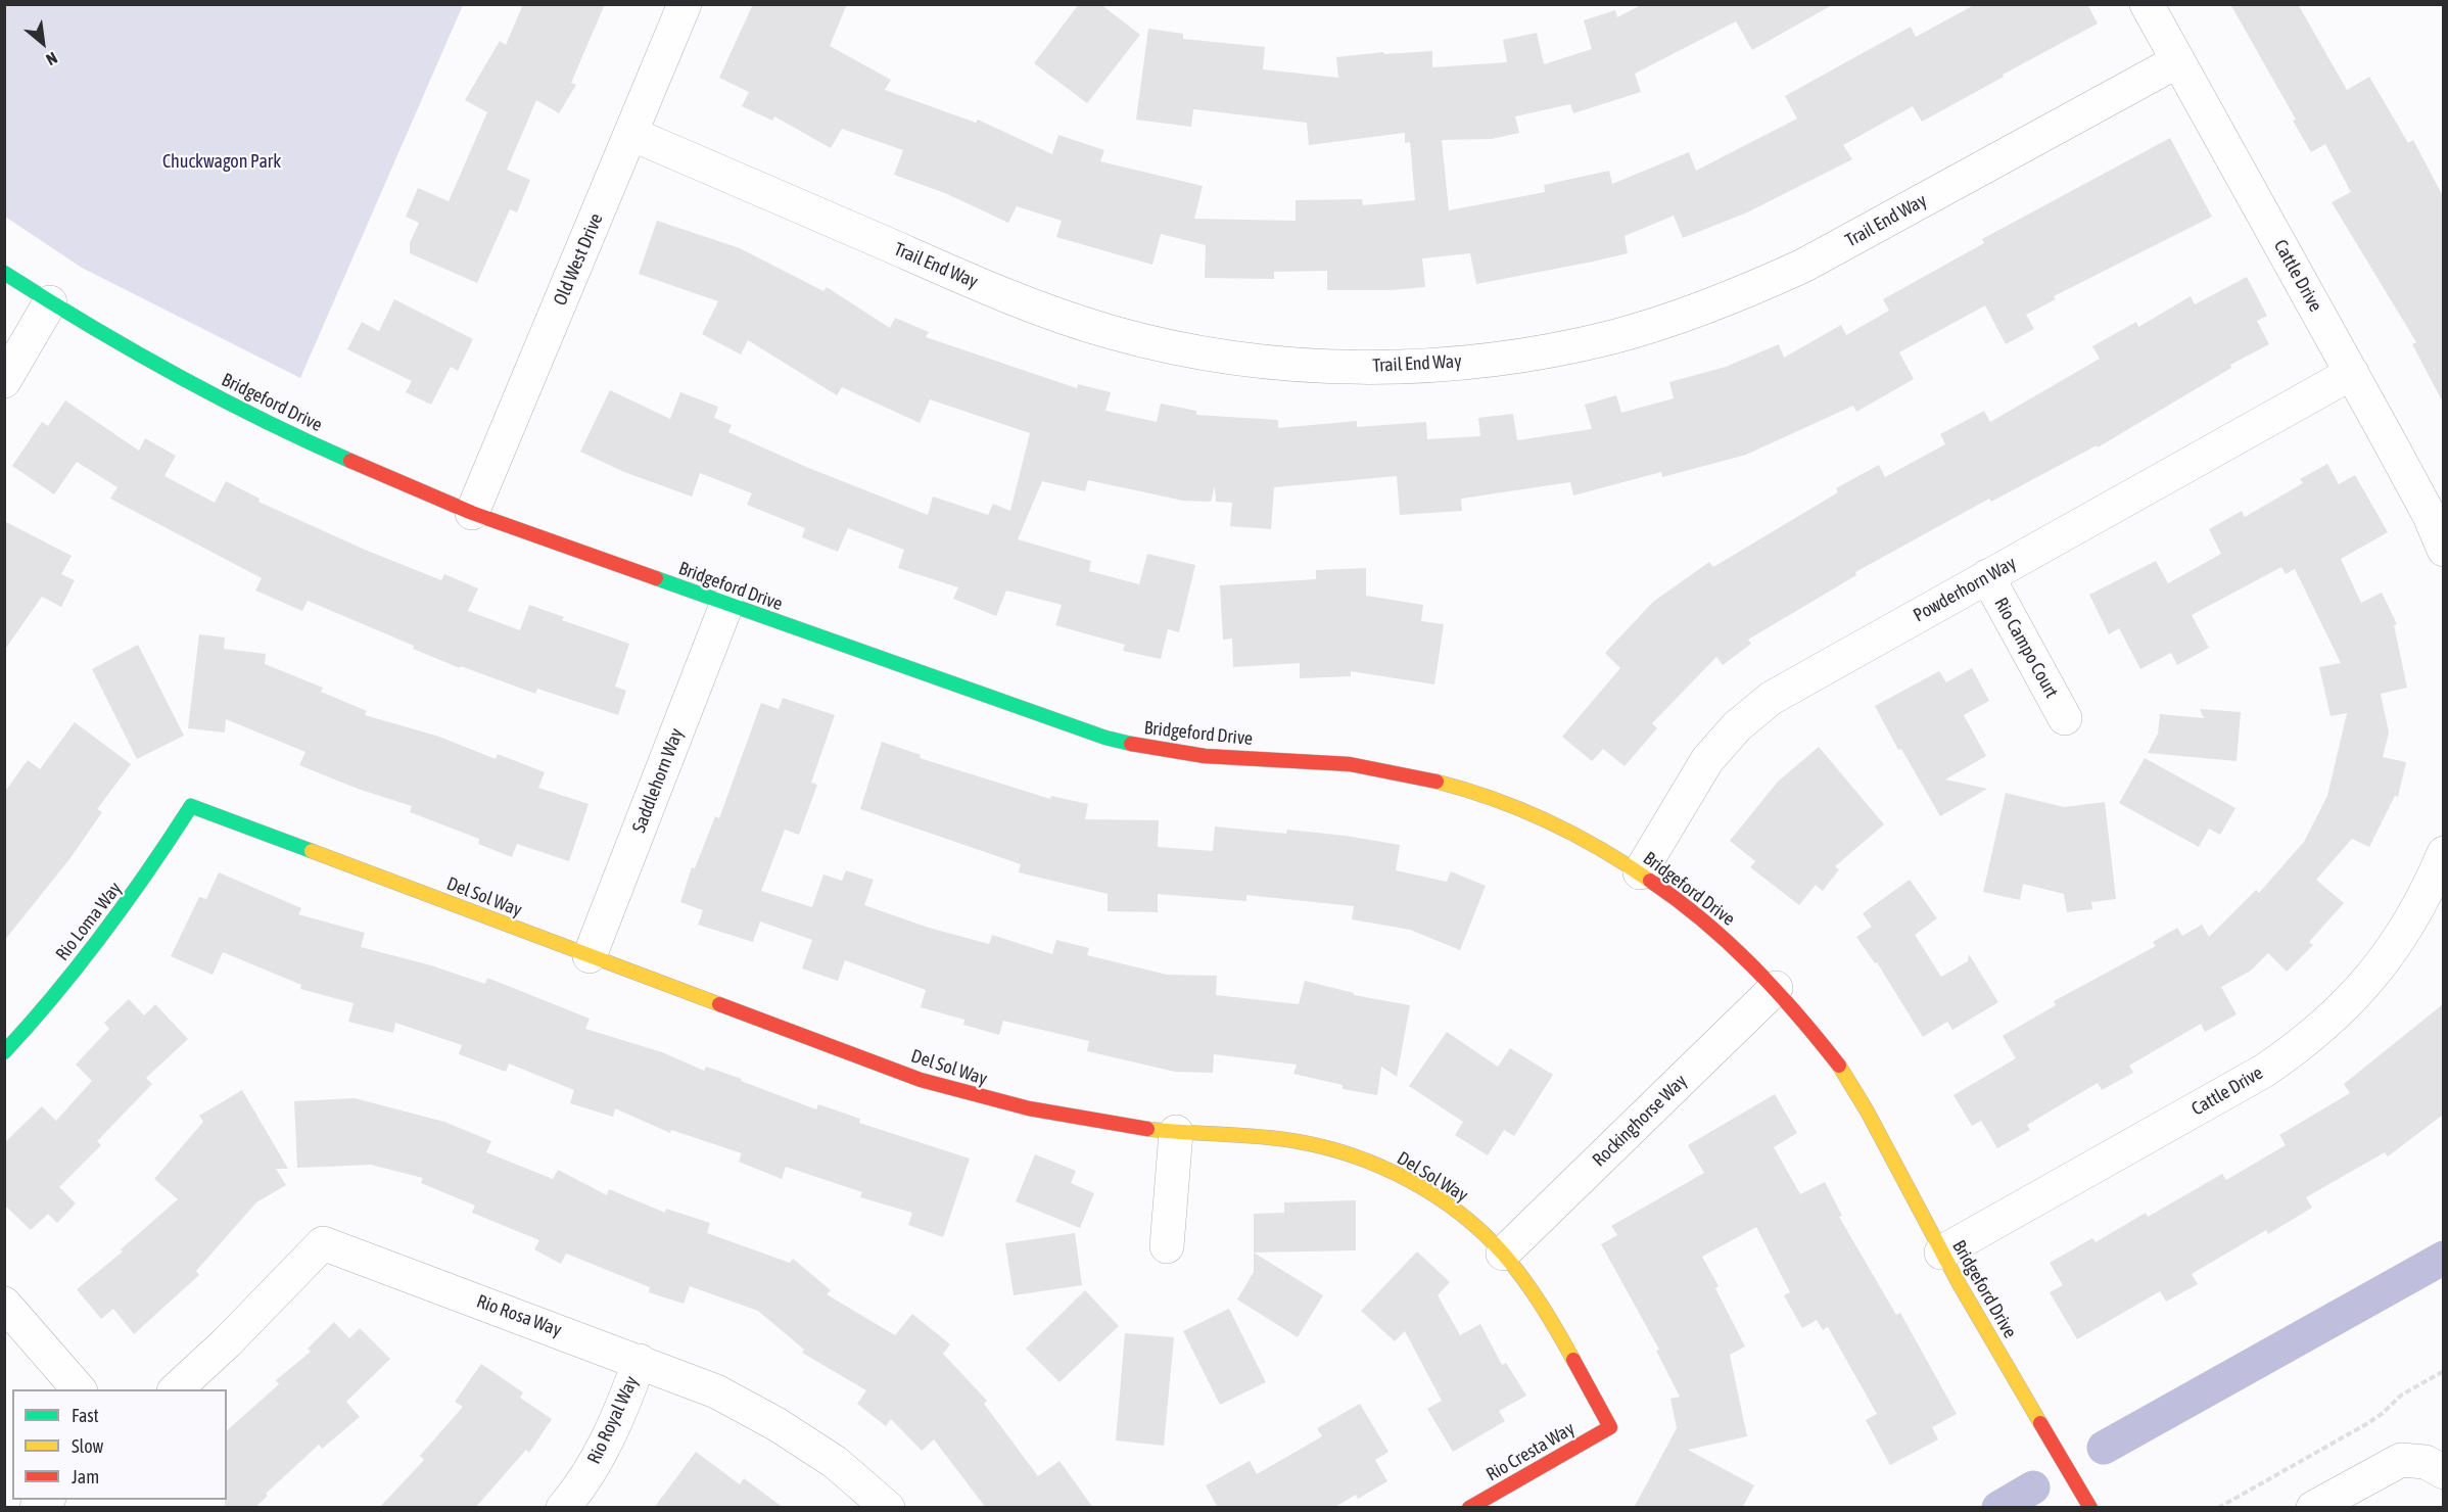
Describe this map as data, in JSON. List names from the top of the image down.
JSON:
{
  "streets": {
    "street": [
      "Trail End Way",
      "Old West Drive",
      "Cattle Drive",
      "Bridgeford Drive",
      "Powderhorn Way",
      "Rio Campo Court",
      "Saddlehorn Way",
      "Del Sol Way",
      "Rio Loma Way",
      "Rockinghorse Way",
      "Rio Rosa Way",
      "Rio Royal Way",
      "Rio Cresta Way"
    ]
  },
  "crossings": [
    ["Trail End Way", "Old West Drive"],
    ["Trail End Way", "Cattle Drive"],
    ["Old West Drive", "Bridgeford Drive"],
    ["Cattle Drive", "Bridgeford Drive"],
    ["Cattle Drive", "Powderhorn Way"],
    ["Bridgeford Drive", "Powderhorn Way"],
    ["Bridgeford Drive", "Saddlehorn Way"],
    ["Bridgeford Drive", "Rockinghorse Way"],
    ["Powderhorn Way", "Rio Campo Court"],
    ["Saddlehorn Way", "Del Sol Way"],
    ["Del Sol Way", "Rio Loma Way"],
    ["Del Sol Way", "Rockinghorse Way"],
    ["Del Sol Way", "Rio Cresta Way"],
    ["Rio Rosa Way", "Rio Royal Way"]
  ],
  "parks": ["Chuckwagon Park"],
  "legend": ["Fast", "Slow", "Jam"],
  "north": "bottom right"
}
